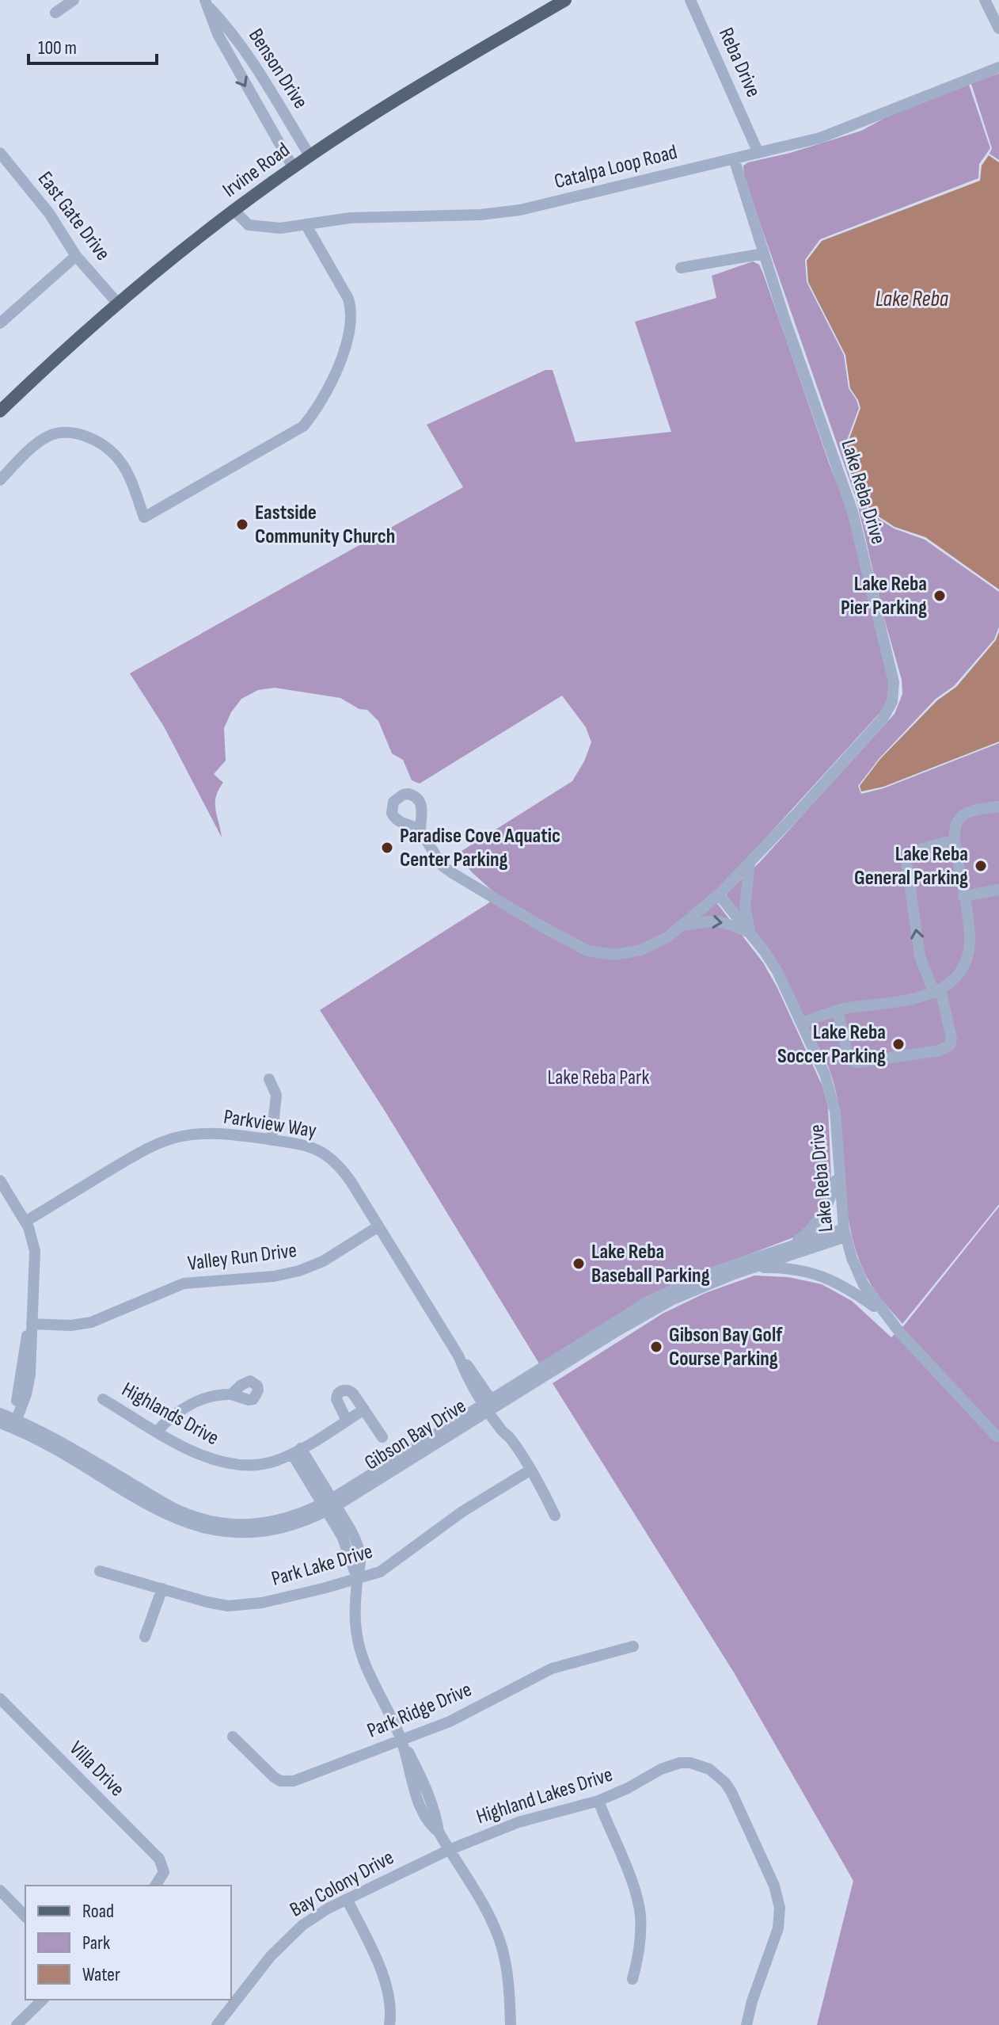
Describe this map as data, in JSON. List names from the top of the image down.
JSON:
{
  "streets": {
    "main road": ["Irvine Road"],
    "street": [
      "Reba Drive",
      "Benson Drive",
      "Catalpa Loop Road",
      "East Gate Drive",
      "Lake Reba Drive",
      "Parkview Way",
      "Valley Run Drive",
      "Highlands Drive",
      "Gibson Bay Drive",
      "Park Lake Drive",
      "Park Ridge Drive",
      "Villa Drive",
      "Highland Lakes Drive",
      "Bay Colony Drive"
    ]
  },
  "crossings": [
    ["Reba Drive", "Catalpa Loop Road"],
    ["Benson Drive", "Irvine Road"],
    ["Catalpa Loop Road", "Irvine Road"],
    ["Catalpa Loop Road", "Lake Reba Drive"],
    ["Irvine Road", "East Gate Drive"],
    ["Lake Reba Drive", "Gibson Bay Drive"],
    ["Parkview Way", "Valley Run Drive"],
    ["Parkview Way", "Gibson Bay Drive"],
    ["Parkview Way", "Park Lake Drive"],
    ["Highland Lakes Drive", "Bay Colony Drive"]
  ],
  "water": ["Lake Reba"],
  "parks": ["Lake Reba Park"],
  "places": [
    "Eastside Community Church",
    "Lake Reba Pier Parking",
    "Paradise Cove Aquatic Center Parking",
    "Lake Reba General Parking",
    "Lake Reba Soccer Parking",
    "Lake Reba Baseball Parking",
    "Gibson Bay Golf Course Parking"
  ],
  "legend": ["Road", "Park", "Water"],
  "scale_bar": "100 m"
}
